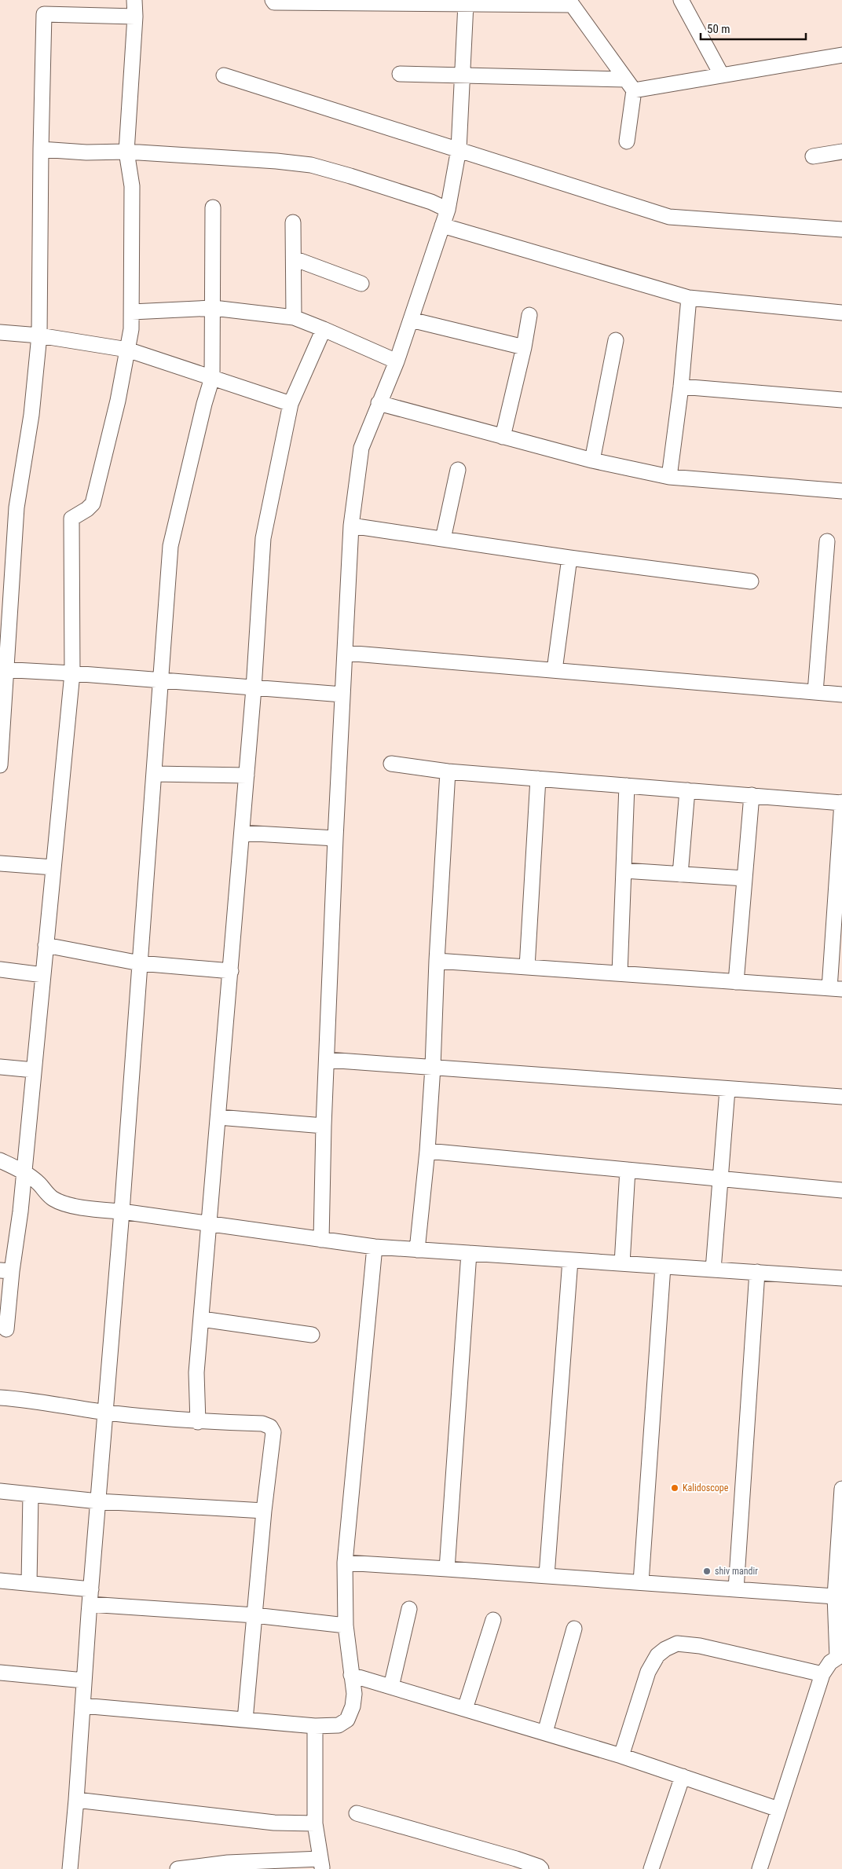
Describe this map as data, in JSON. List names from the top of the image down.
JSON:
{
  "places": ["Kalidoscope", "shiv mandir"],
  "scale_bar": "50 m"
}
